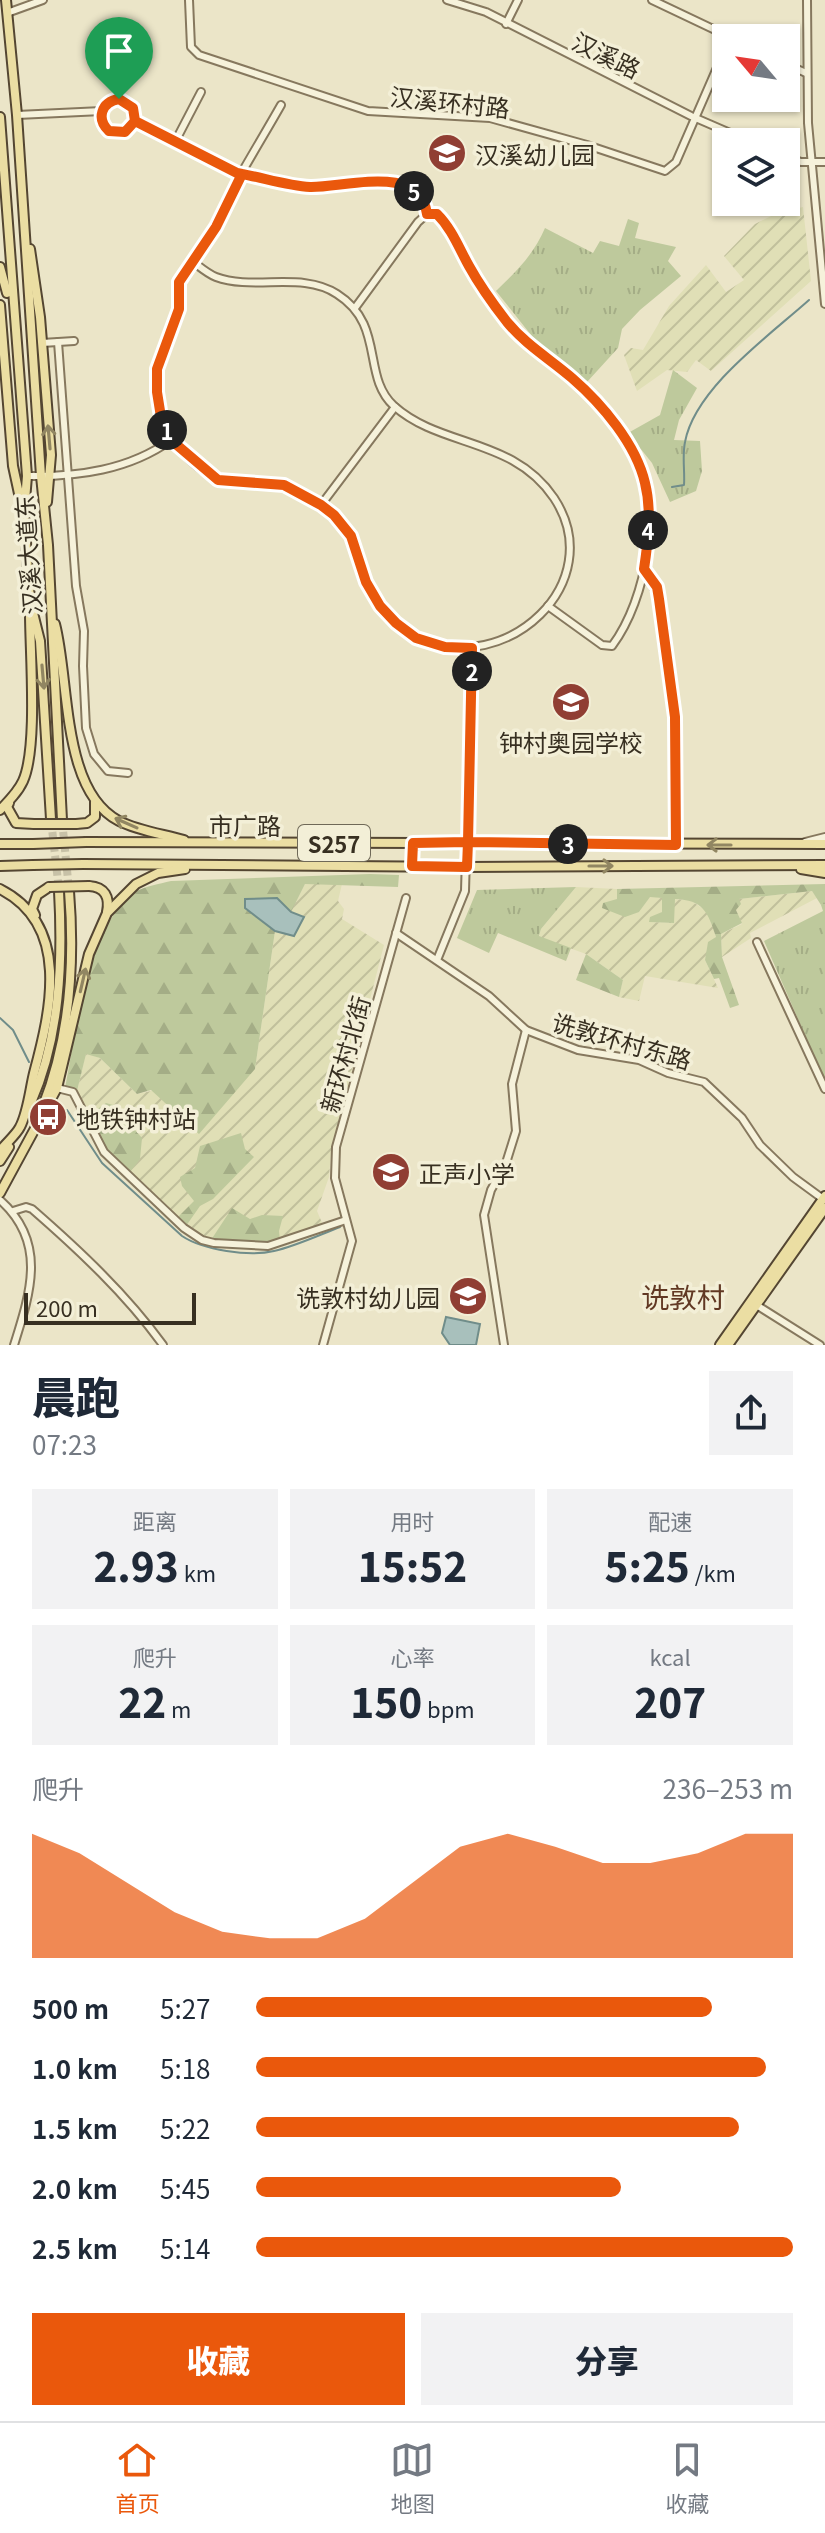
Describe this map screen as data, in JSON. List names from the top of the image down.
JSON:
{
  "streets": {
    "main road": ["汉溪大道东", "市广路", "S257"],
    "street": [
      "汉溪路",
      "汉溪环村路",
      "诜敦环村东路",
      "新环村北街"
    ]
  },
  "crossings": [
    ["汉溪路", "汉溪环村路"],
    ["诜敦环村东路", "新环村北街"]
  ],
  "districts": ["诜敦村"],
  "places": {
    "school or university": [
      "汉溪幼儿园",
      "钟村奥园学校",
      "正声小学",
      "诜敦村幼儿园"
    ],
    "bus stop": ["地铁钟村站"]
  },
  "scale_bar": "200 m",
  "north": "top left",
  "page": {
    "pins": [
      "5",
      "1",
      "4",
      "2",
      "3"
    ],
    "scale": "200 m",
    "heading": ["晨跑", "07:23"],
    "stats": [
      ["距离", "2.93 km"],
      ["用时", "15:52"],
      ["配速", "5:25 /km"],
      ["爬升", "22 m"],
      ["心率", "150 bpm"],
      ["kcal", "207"]
    ],
    "chart": ["爬升", "236–253 m"],
    "list": [
      {
        "name": "500 m",
        "note": "5:27"
      },
      {
        "name": "1.0 km",
        "note": "5:18"
      },
      {
        "name": "1.5 km",
        "note": "5:22"
      },
      {
        "name": "2.0 km",
        "note": "5:45"
      },
      {
        "name": "2.5 km",
        "note": "5:14"
      }
    ],
    "buttons": ["收藏", "分享"],
    "tabs": ["首页", "地图", "收藏"]
  }
}
